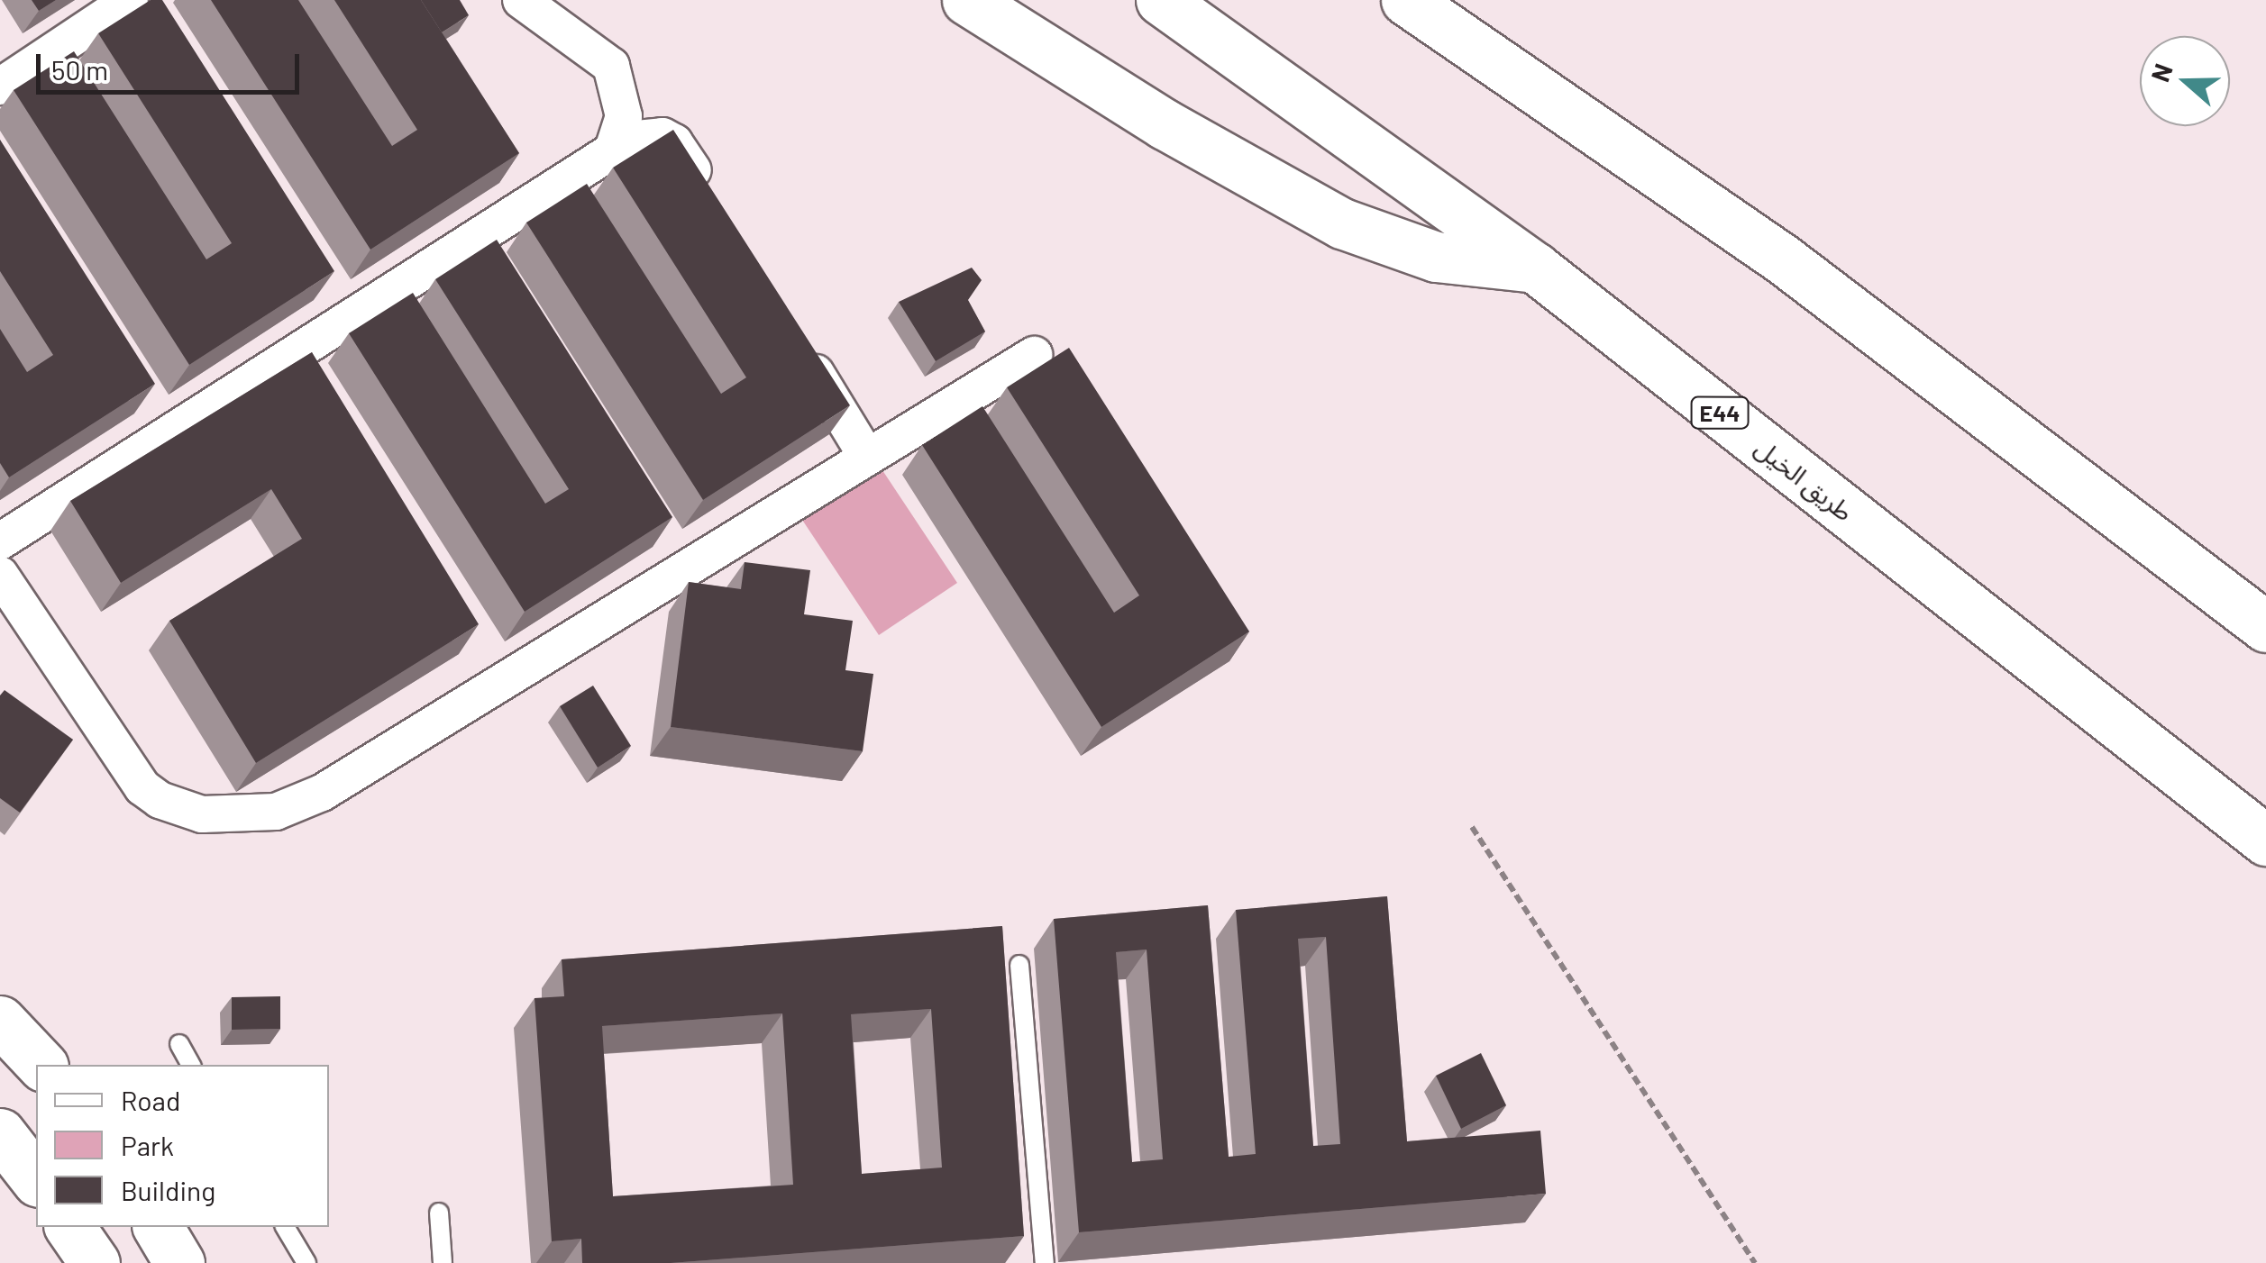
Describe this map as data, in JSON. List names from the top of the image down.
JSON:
{
  "streets": {
    "main road": ["E44", "طريق الخيل"]
  },
  "legend": ["Road", "Park", "Building"],
  "scale_bar": "50 m",
  "north": "left"
}
